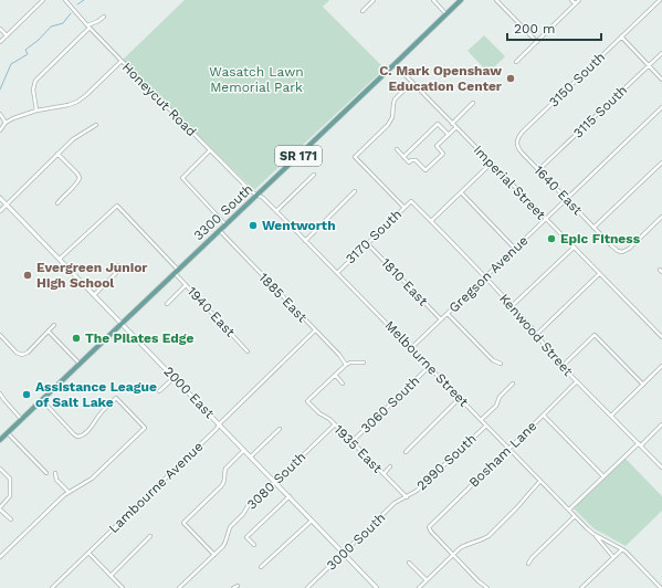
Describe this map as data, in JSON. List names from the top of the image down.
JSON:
{
  "streets": {
    "main road": ["SR 171", "3300 South"],
    "street": [
      "3150 South",
      "Honeycut Road",
      "3115 South",
      "Imperial Street",
      "1640 East",
      "3170 South",
      "Gregson Avenue",
      "1810 East",
      "1885 East",
      "1940 East",
      "Kenwood Street",
      "Melbourne Street",
      "2000 East",
      "3060 South",
      "1935 East",
      "Bosham Lane",
      "2990 South",
      "3080 South",
      "Lambourne Avenue",
      "3000 South"
    ]
  },
  "crossings": [
    ["3150 South", "1640 East"],
    ["Honeycut Road", "3300 South"],
    ["Honeycut Road", "Melbourne Street"],
    ["3115 South", "1640 East"],
    ["Imperial Street", "3300 South"],
    ["Imperial Street", "Gregson Avenue"],
    ["1640 East", "Gregson Avenue"],
    ["3300 South", "1885 East"],
    ["3300 South", "1940 East"],
    ["3300 South", "Melbourne Street"],
    ["3300 South", "2000 East"],
    ["3170 South", "1810 East"],
    ["3170 South", "Kenwood Street"],
    ["3170 South", "Melbourne Street"],
    ["Gregson Avenue", "1810 East"],
    ["Gregson Avenue", "Kenwood Street"],
    ["Gregson Avenue", "Melbourne Street"],
    ["1885 East", "Lambourne Avenue"],
    ["Kenwood Street", "Bosham Lane"],
    ["Melbourne Street", "3060 South"],
    ["Melbourne Street", "Bosham Lane"],
    ["Melbourne Street", "2990 South"],
    ["2000 East", "3080 South"],
    ["2000 East", "Lambourne Avenue"],
    ["2000 East", "3000 South"],
    ["3060 South", "1935 East"],
    ["1935 East", "2990 South"],
    ["1935 East", "3080 South"],
    ["1935 East", "3000 South"],
    ["2990 South", "3000 South"]
  ],
  "parks": ["Wasatch Lawn Memorial Park"],
  "places": [
    "C. Mark Openshaw Education Center",
    "Wentworth",
    "Epic Fitness",
    "Evergreen Junior High School",
    "The Pilates Edge",
    "Assistance League of Salt Lake"
  ],
  "scale_bar": "200 m"
}
